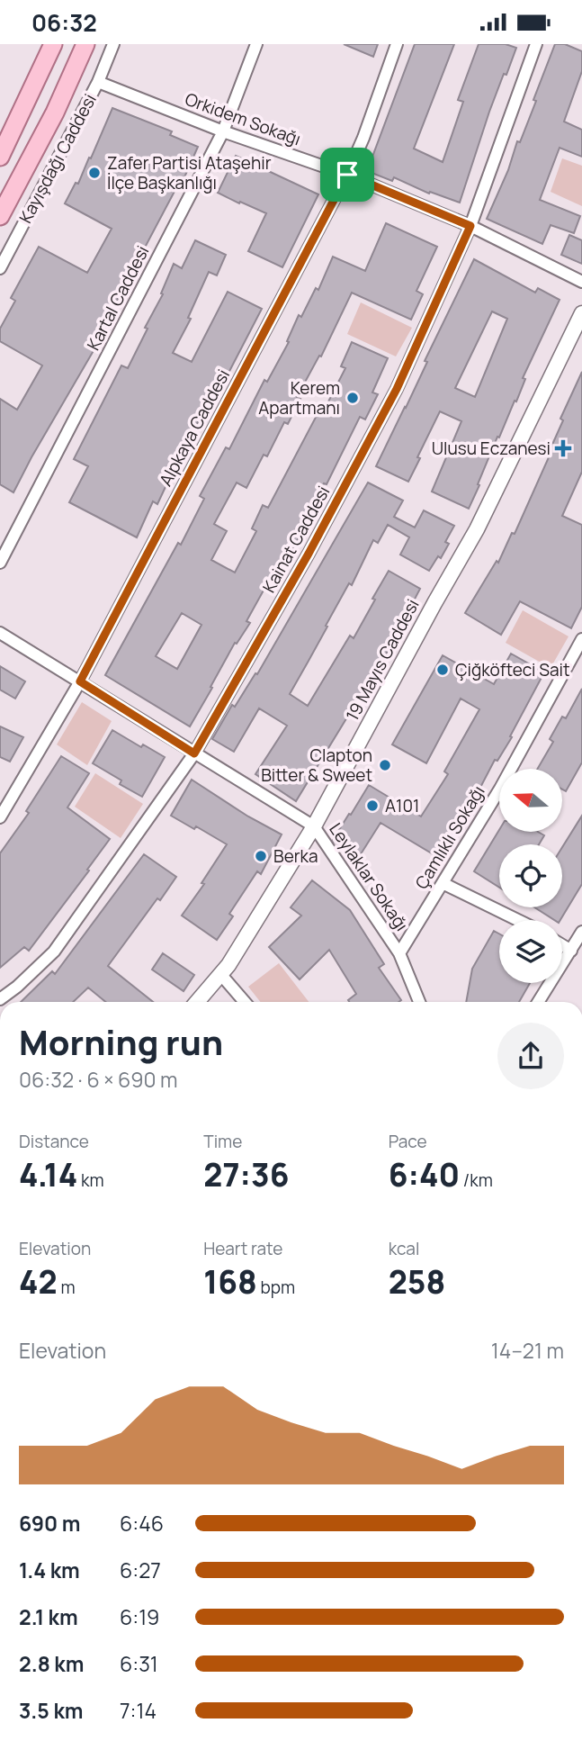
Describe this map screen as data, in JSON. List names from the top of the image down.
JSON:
{
  "streets": {
    "main road": ["Kayışdağı Caddesi"],
    "street": [
      "Orkidem Sokağı",
      "Kartal Caddesi",
      "Alpkaya Caddesi",
      "Kainat Caddesi",
      "19 Mayıs Caddesi",
      "Çamlıklı Sokağı",
      "Leylaklar Sokağı"
    ]
  },
  "crossings": [
    ["Orkidem Sokağı", "Kayışdağı Caddesi"],
    ["Orkidem Sokağı", "Kartal Caddesi"],
    ["Orkidem Sokağı", "Alpkaya Caddesi"],
    ["Orkidem Sokağı", "Kainat Caddesi"],
    ["Alpkaya Caddesi", "Leylaklar Sokağı"],
    ["Kainat Caddesi", "Leylaklar Sokağı"],
    ["19 Mayıs Caddesi", "Leylaklar Sokağı"],
    ["Çamlıklı Sokağı", "Leylaklar Sokağı"]
  ],
  "places": {
    "other": [
      "Zafer Partisi Ataşehir İlçe Başkanlığı",
      "Kerem Apartmanı",
      "Çiğköfteci Sait",
      "Clapton Bitter & Sweet",
      "A101",
      "Berka"
    ],
    "health": ["Ulusu Eczanesi"]
  },
  "north": "left",
  "page": {
    "status": "06:32",
    "heading": ["Morning run", "06:32 · 6 × 690 m"],
    "stats": [
      ["Distance", "4.14 km"],
      ["Time", "27:36"],
      ["Pace", "6:40 /km"],
      ["Elevation", "42 m"],
      ["Heart rate", "168 bpm"],
      ["kcal", "258"]
    ],
    "chart": ["Elevation", "14–21 m"],
    "list": [
      {
        "name": "690 m",
        "note": "6:46"
      },
      {
        "name": "1.4 km",
        "note": "6:27"
      },
      {
        "name": "2.1 km",
        "note": "6:19"
      },
      {
        "name": "2.8 km",
        "note": "6:31"
      },
      {
        "name": "3.5 km",
        "note": "7:14"
      }
    ]
  }
}
